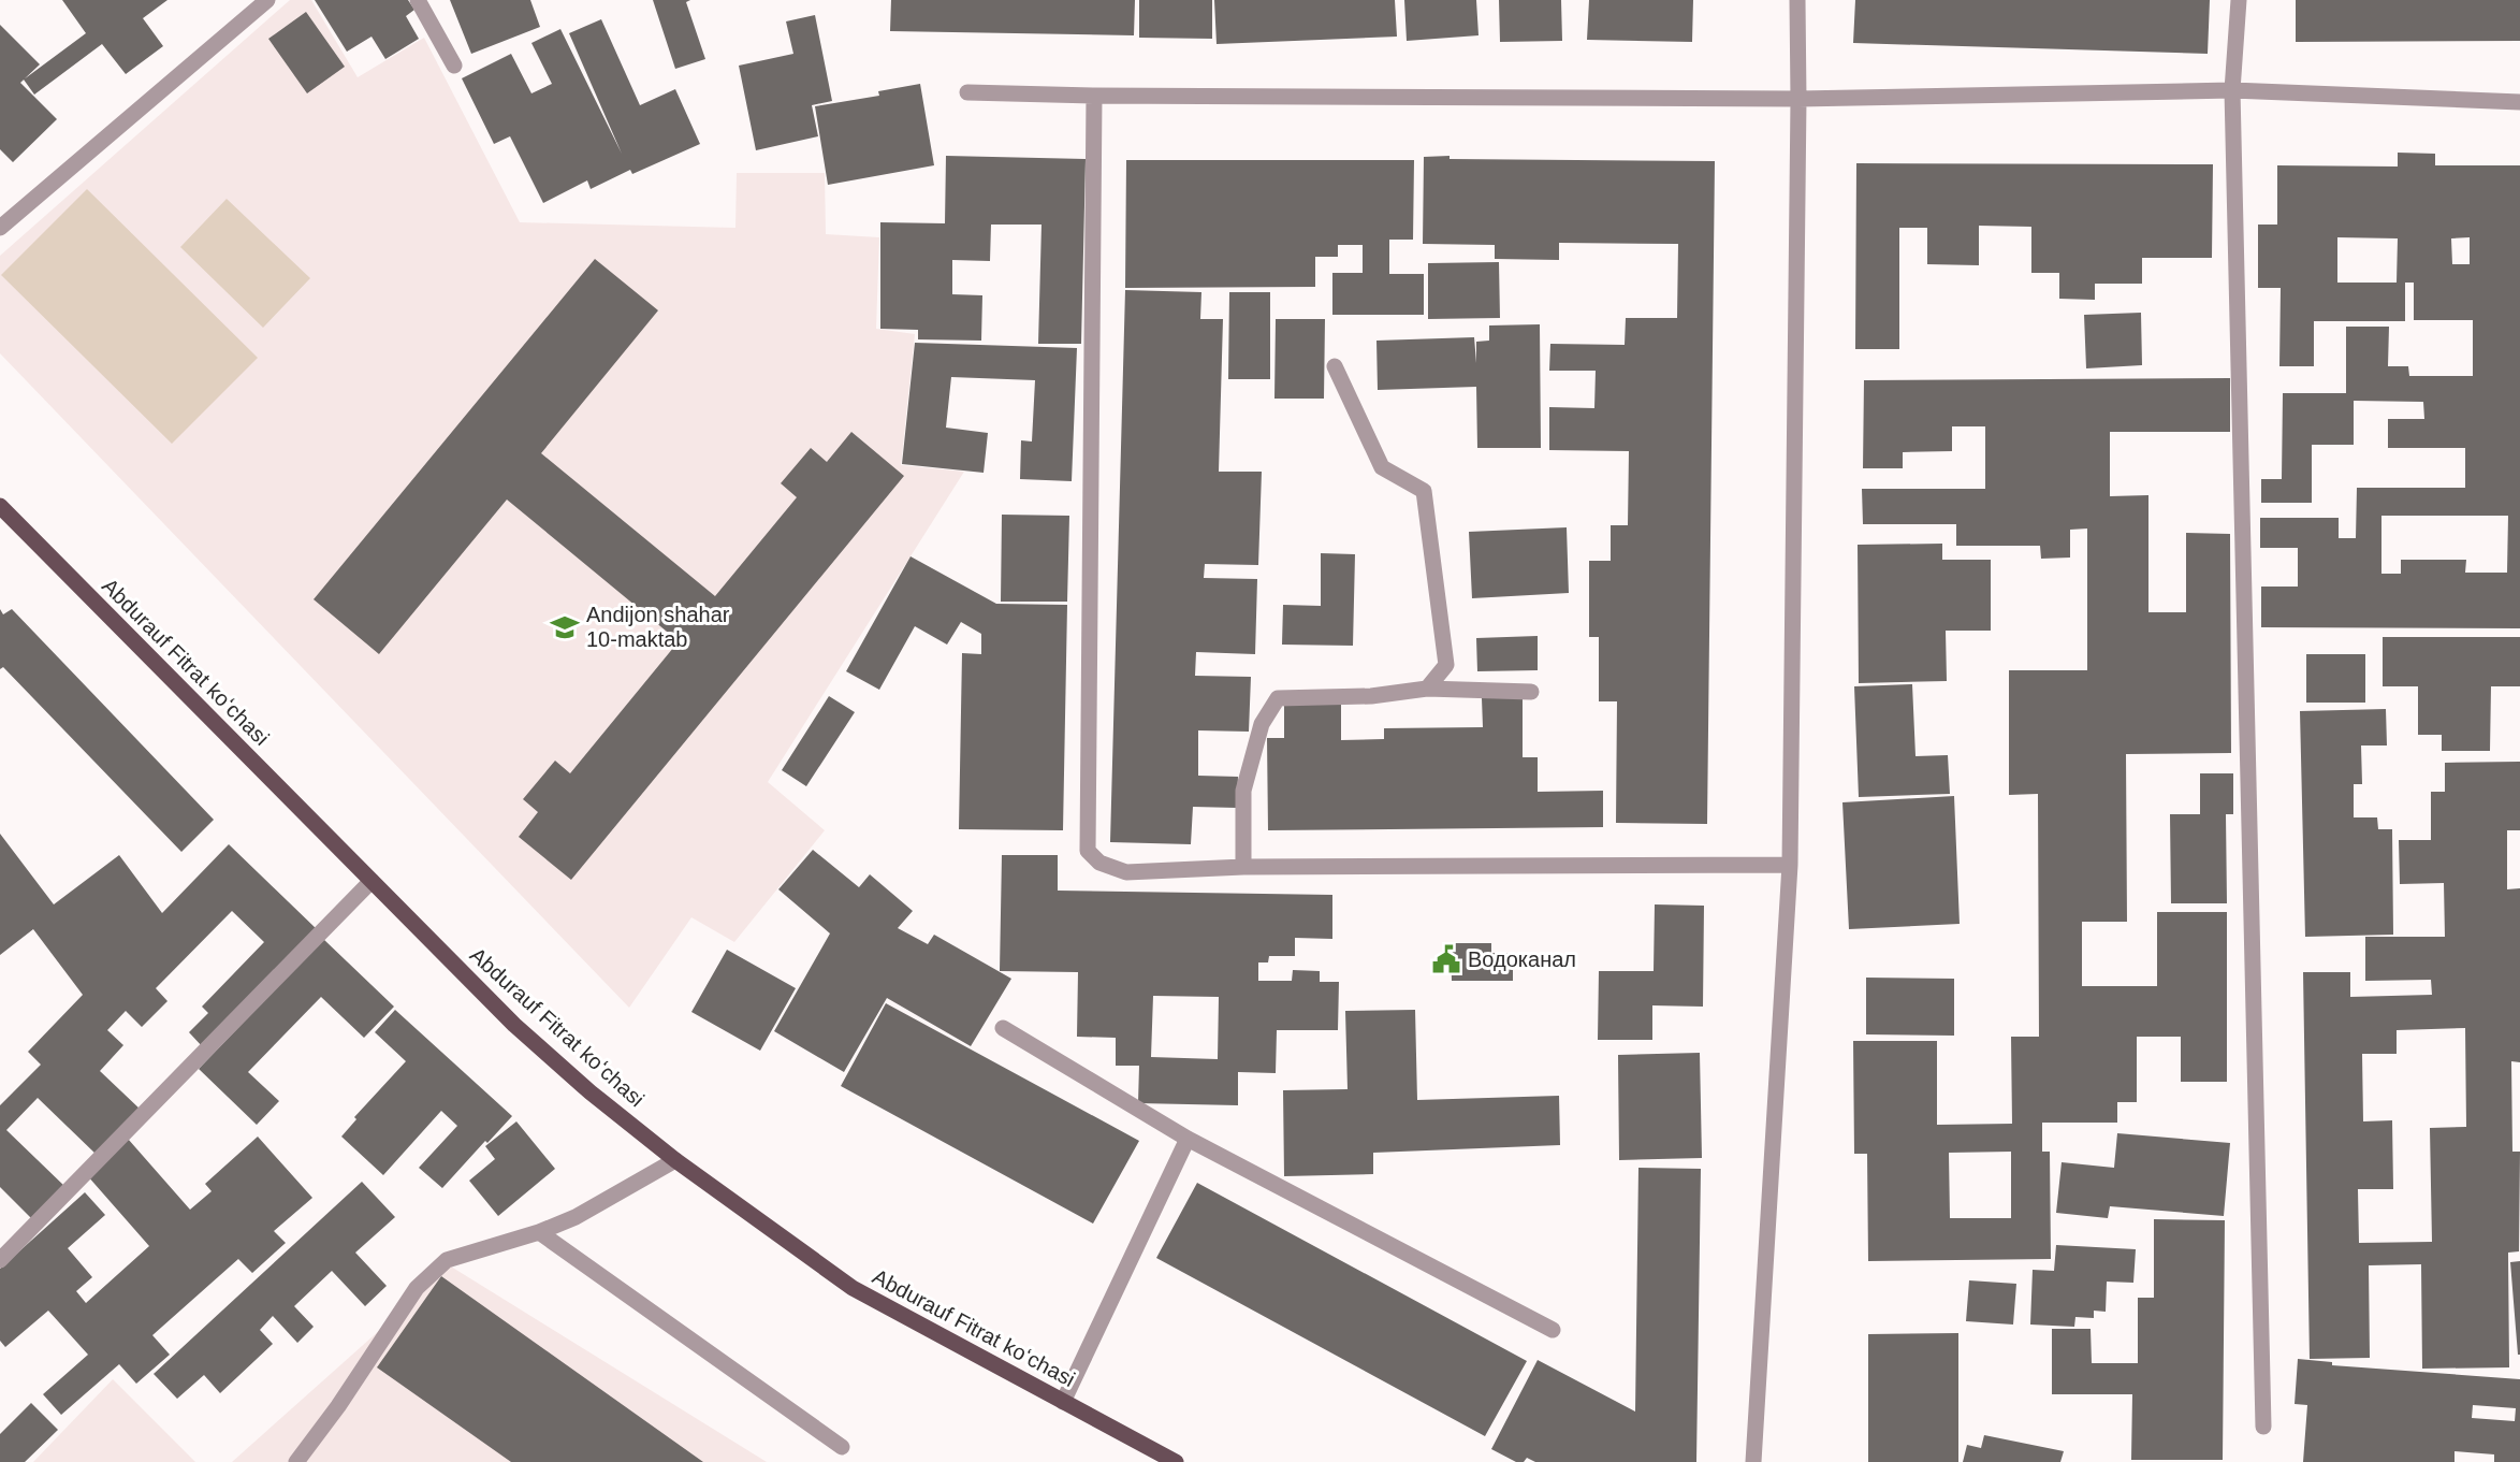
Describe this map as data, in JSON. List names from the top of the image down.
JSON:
{
  "streets": {
    "main road": ["Abdurauf Fitrat koʻchasi"]
  },
  "places": {
    "school or university": ["Andijon shahar 10-maktab"],
    "public building": ["Водоканал"]
  }
}
